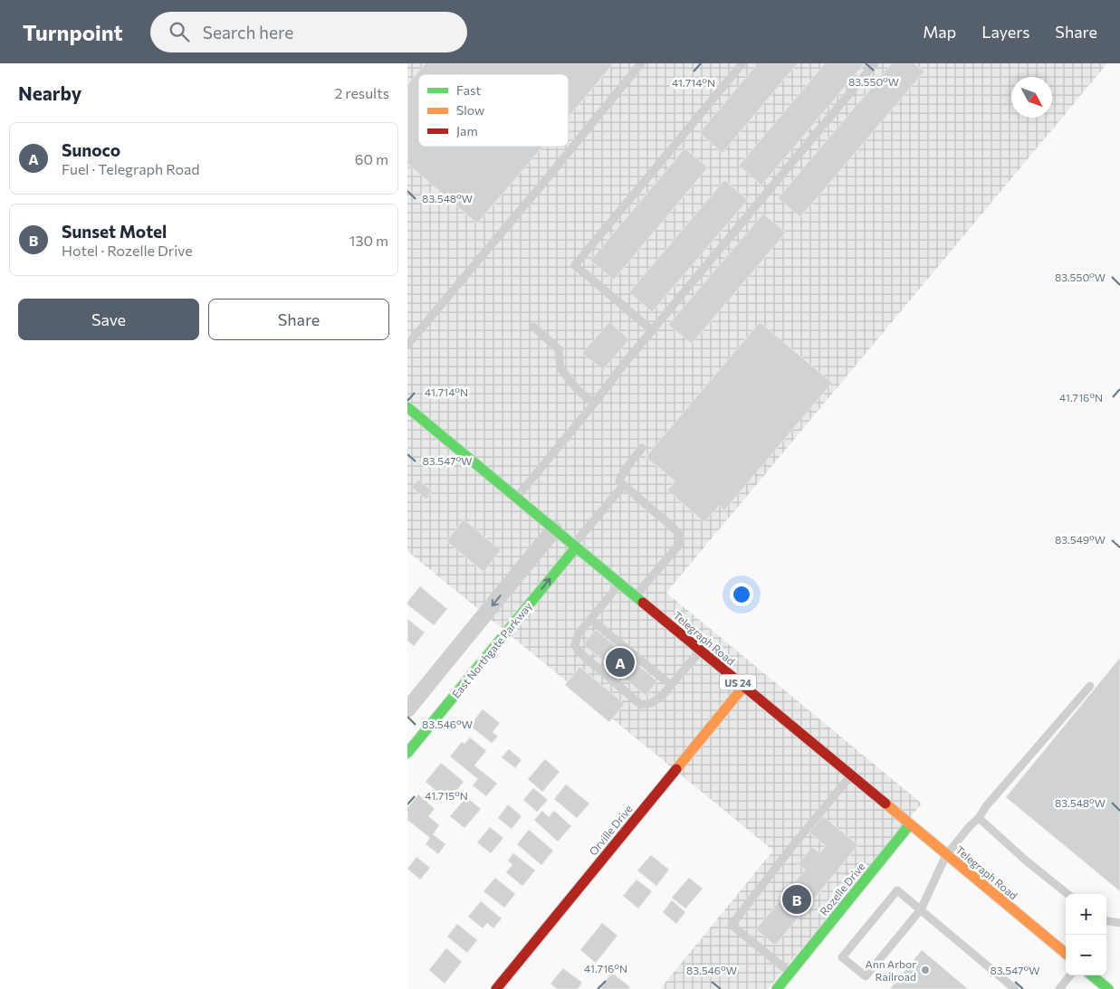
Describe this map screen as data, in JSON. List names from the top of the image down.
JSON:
{
  "streets": {
    "main road": [
      "Telegraph Road",
      "East Northgate Parkway",
      "US 24",
      "Orville Drive",
      "Rozelle Drive"
    ]
  },
  "crossings": [
    ["Telegraph Road", "East Northgate Parkway"],
    ["Telegraph Road", "Orville Drive"],
    ["Telegraph Road", "Rozelle Drive"]
  ],
  "one_way": ["East Northgate Parkway"],
  "places": ["Ann Arbor Railroad"],
  "legend": ["Fast", "Slow", "Jam"],
  "north": "bottom right",
  "page": {
    "header": "Turnpoint",
    "search": "Search here",
    "nav": ["Map", "Layers", "Share"],
    "heading": ["Nearby", "2 results"],
    "list": [
      {
        "mark": "A",
        "name": "Sunoco",
        "note": "Fuel · Telegraph Road",
        "value": "60 m"
      },
      {
        "mark": "B",
        "name": "Sunset Motel",
        "note": "Hotel · Rozelle Drive",
        "value": "130 m"
      }
    ],
    "buttons": ["Save", "Share"],
    "pins": ["A", "B"],
    "map_buttons": ["+", "−"]
  },
  "coordinates": [
    "83.550°W",
    "41.714°N",
    "83.548°W",
    "41.716°N",
    "83.547°W",
    "83.549°W",
    "83.546°W",
    "41.715°N"
  ]
}
